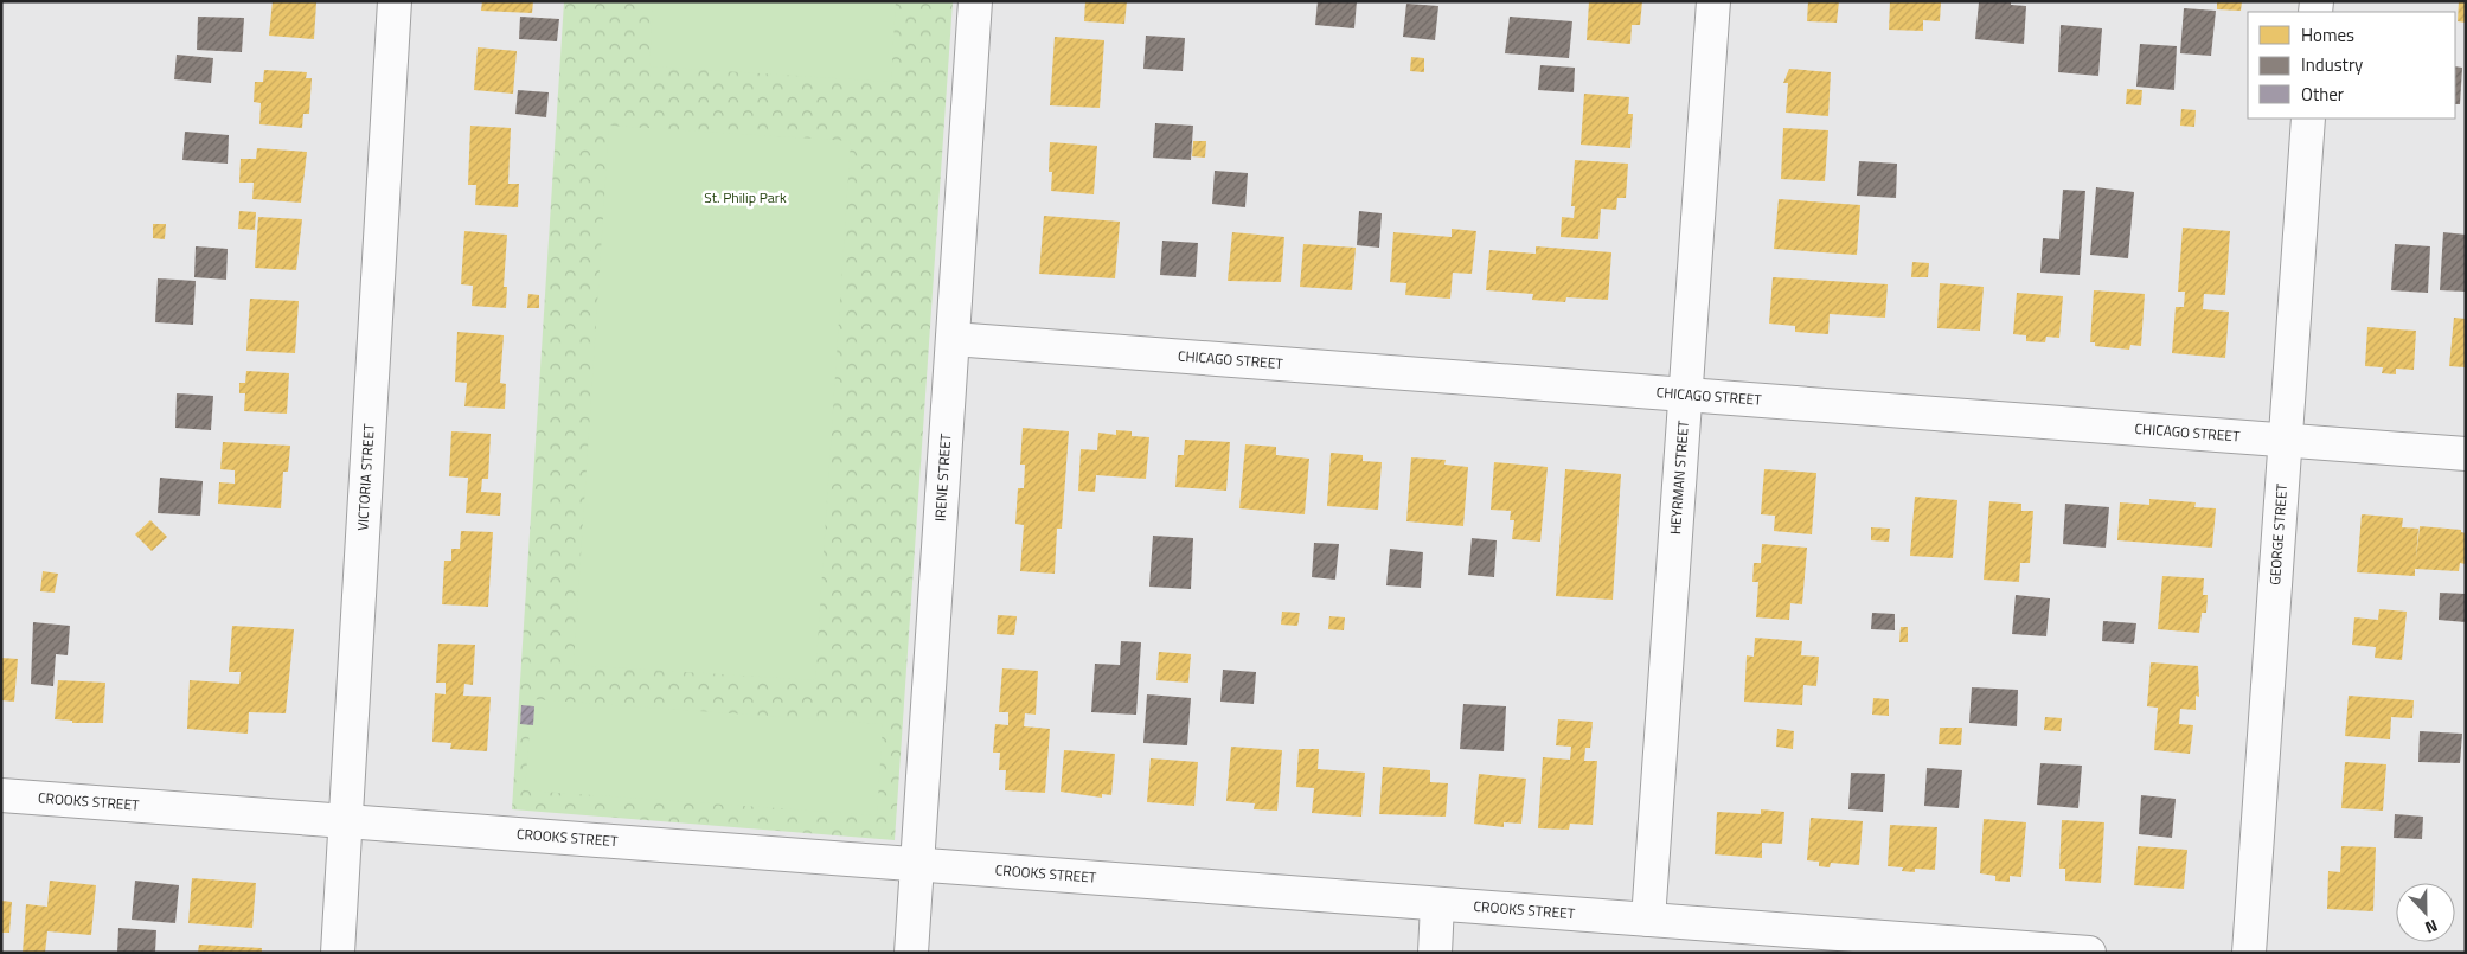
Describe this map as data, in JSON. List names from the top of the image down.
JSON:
{
  "streets": {
    "street": [
      "CHICAGO STREET",
      "VICTORIA STREET",
      "IRENE STREET",
      "HEYRMAN STREET",
      "GEORGE STREET",
      "CROOKS STREET"
    ]
  },
  "crossings": [
    ["CHICAGO STREET", "IRENE STREET"],
    ["CHICAGO STREET", "HEYRMAN STREET"],
    ["CHICAGO STREET", "GEORGE STREET"],
    ["VICTORIA STREET", "CROOKS STREET"],
    ["IRENE STREET", "CROOKS STREET"],
    ["HEYRMAN STREET", "CROOKS STREET"]
  ],
  "parks": ["St. Philip Park"],
  "legend": ["Homes", "Industry", "Other"],
  "north": "bottom"
}
